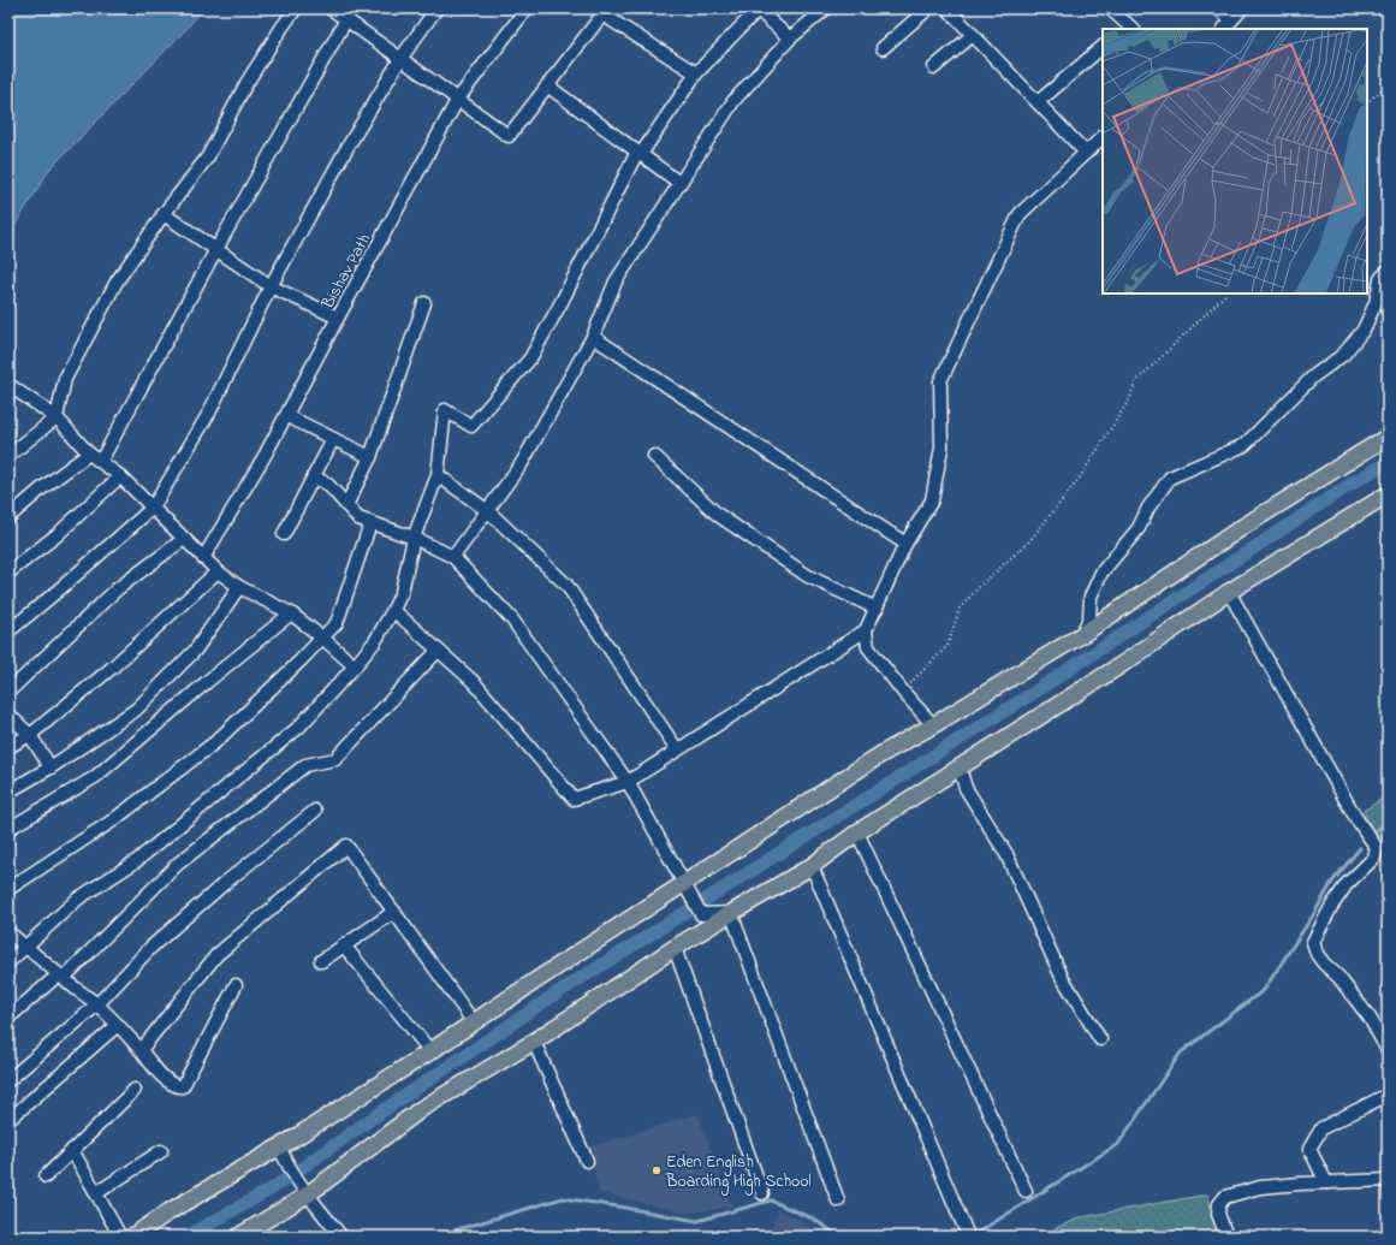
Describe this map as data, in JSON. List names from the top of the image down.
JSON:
{
  "streets": {
    "street": ["Bishav Path"]
  },
  "places": ["Eden English Boarding High School"]
}
